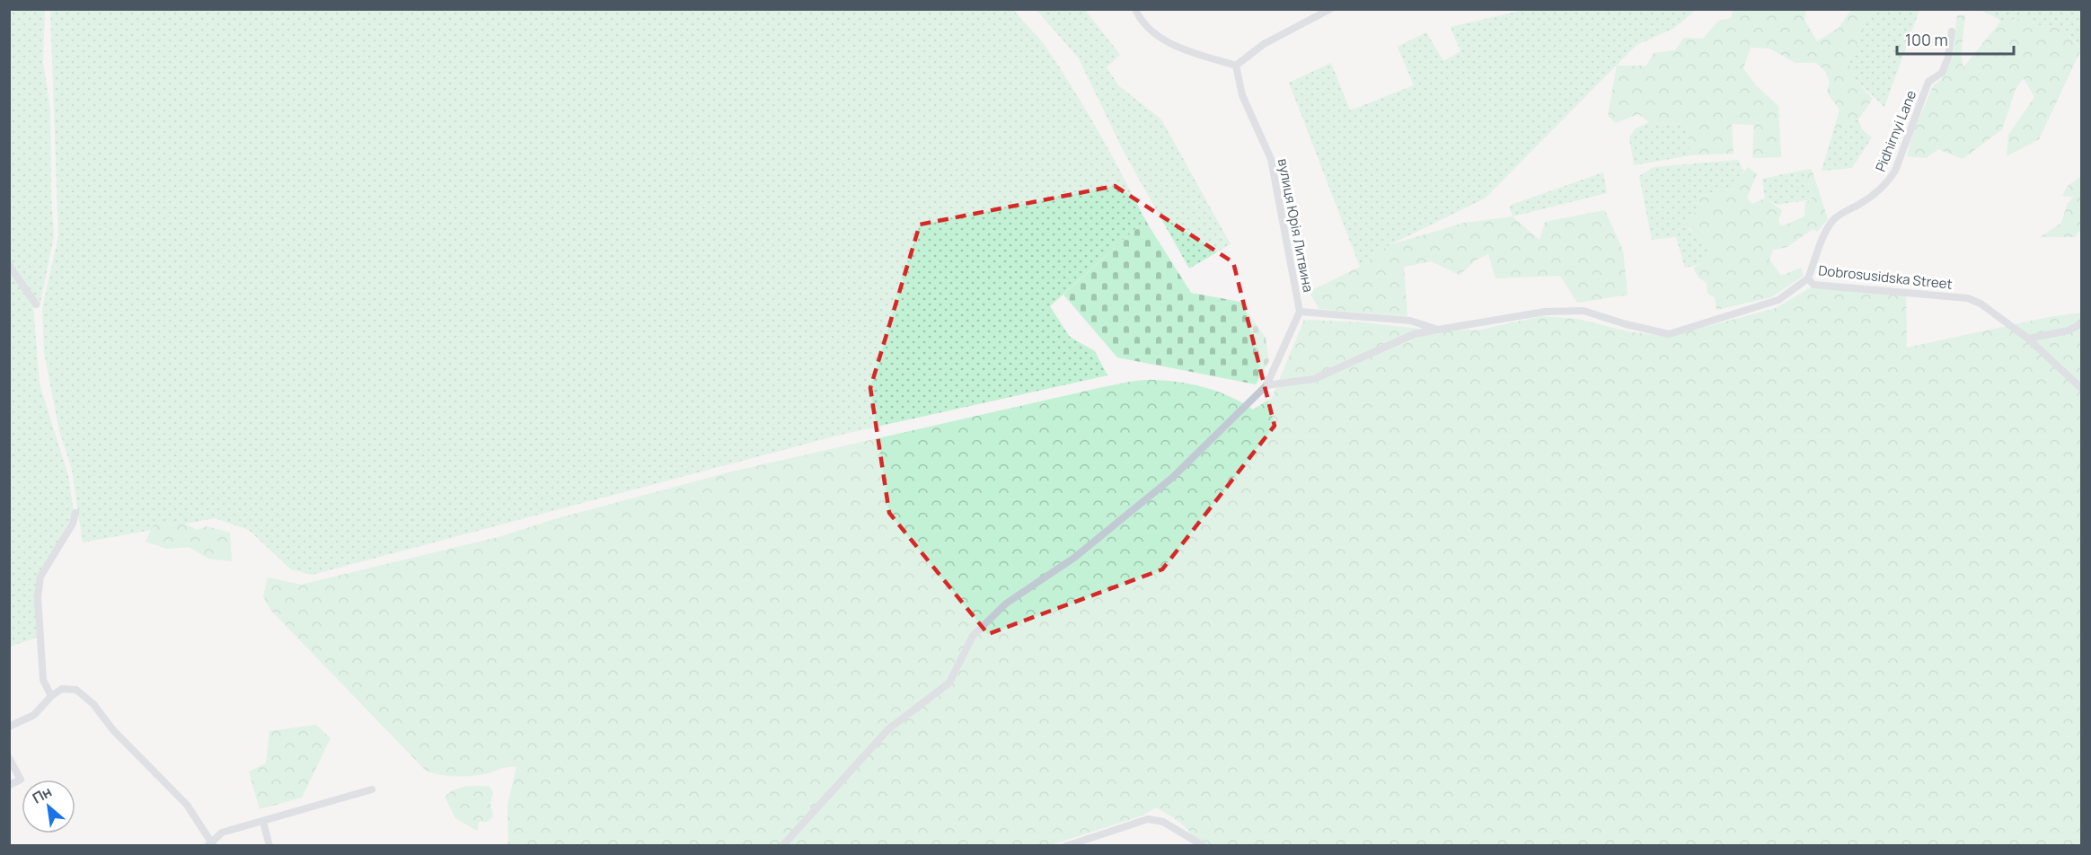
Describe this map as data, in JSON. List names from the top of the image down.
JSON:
{
  "streets": {
    "street": ["Pidhirnyi Lane", "вулиця Юрія Литвина", "Dobrosusidska Street"]
  },
  "crossings": [
    ["Pidhirnyi Lane", "Dobrosusidska Street"],
    ["вулиця Юрія Литвина", "Dobrosusidska Street"]
  ],
  "scale_bar": "100 m",
  "north": "top left"
}
